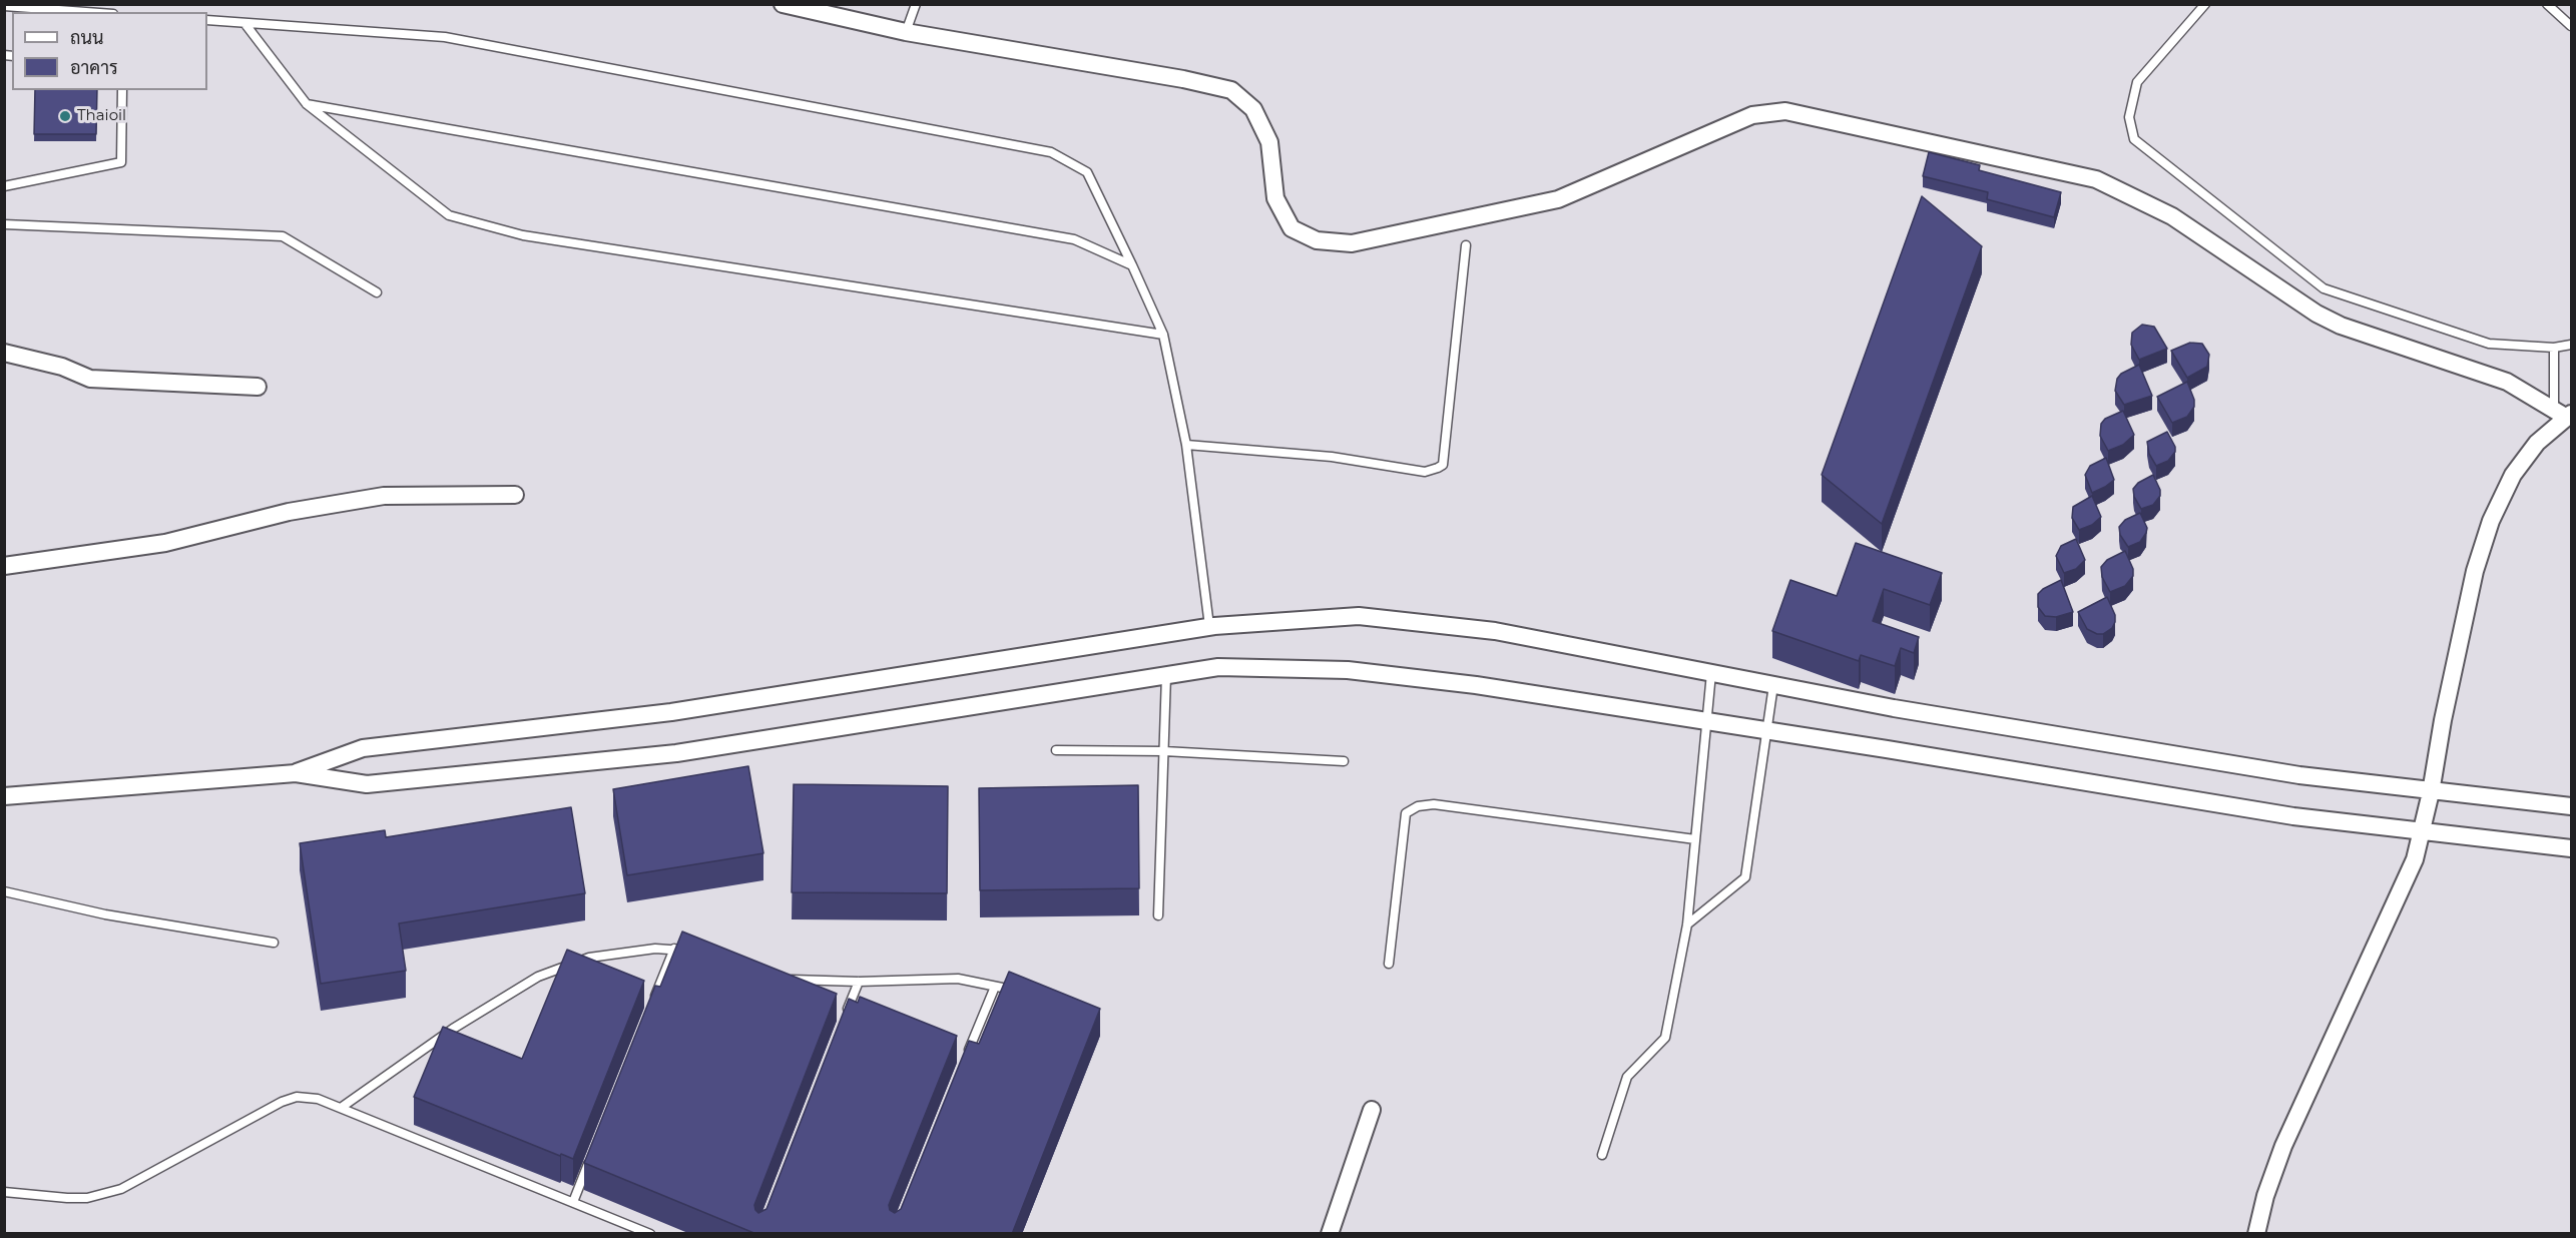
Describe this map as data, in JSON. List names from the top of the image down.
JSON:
{
  "places": ["Thaioil"],
  "legend": ["ถนน", "อาคาร"]
}
